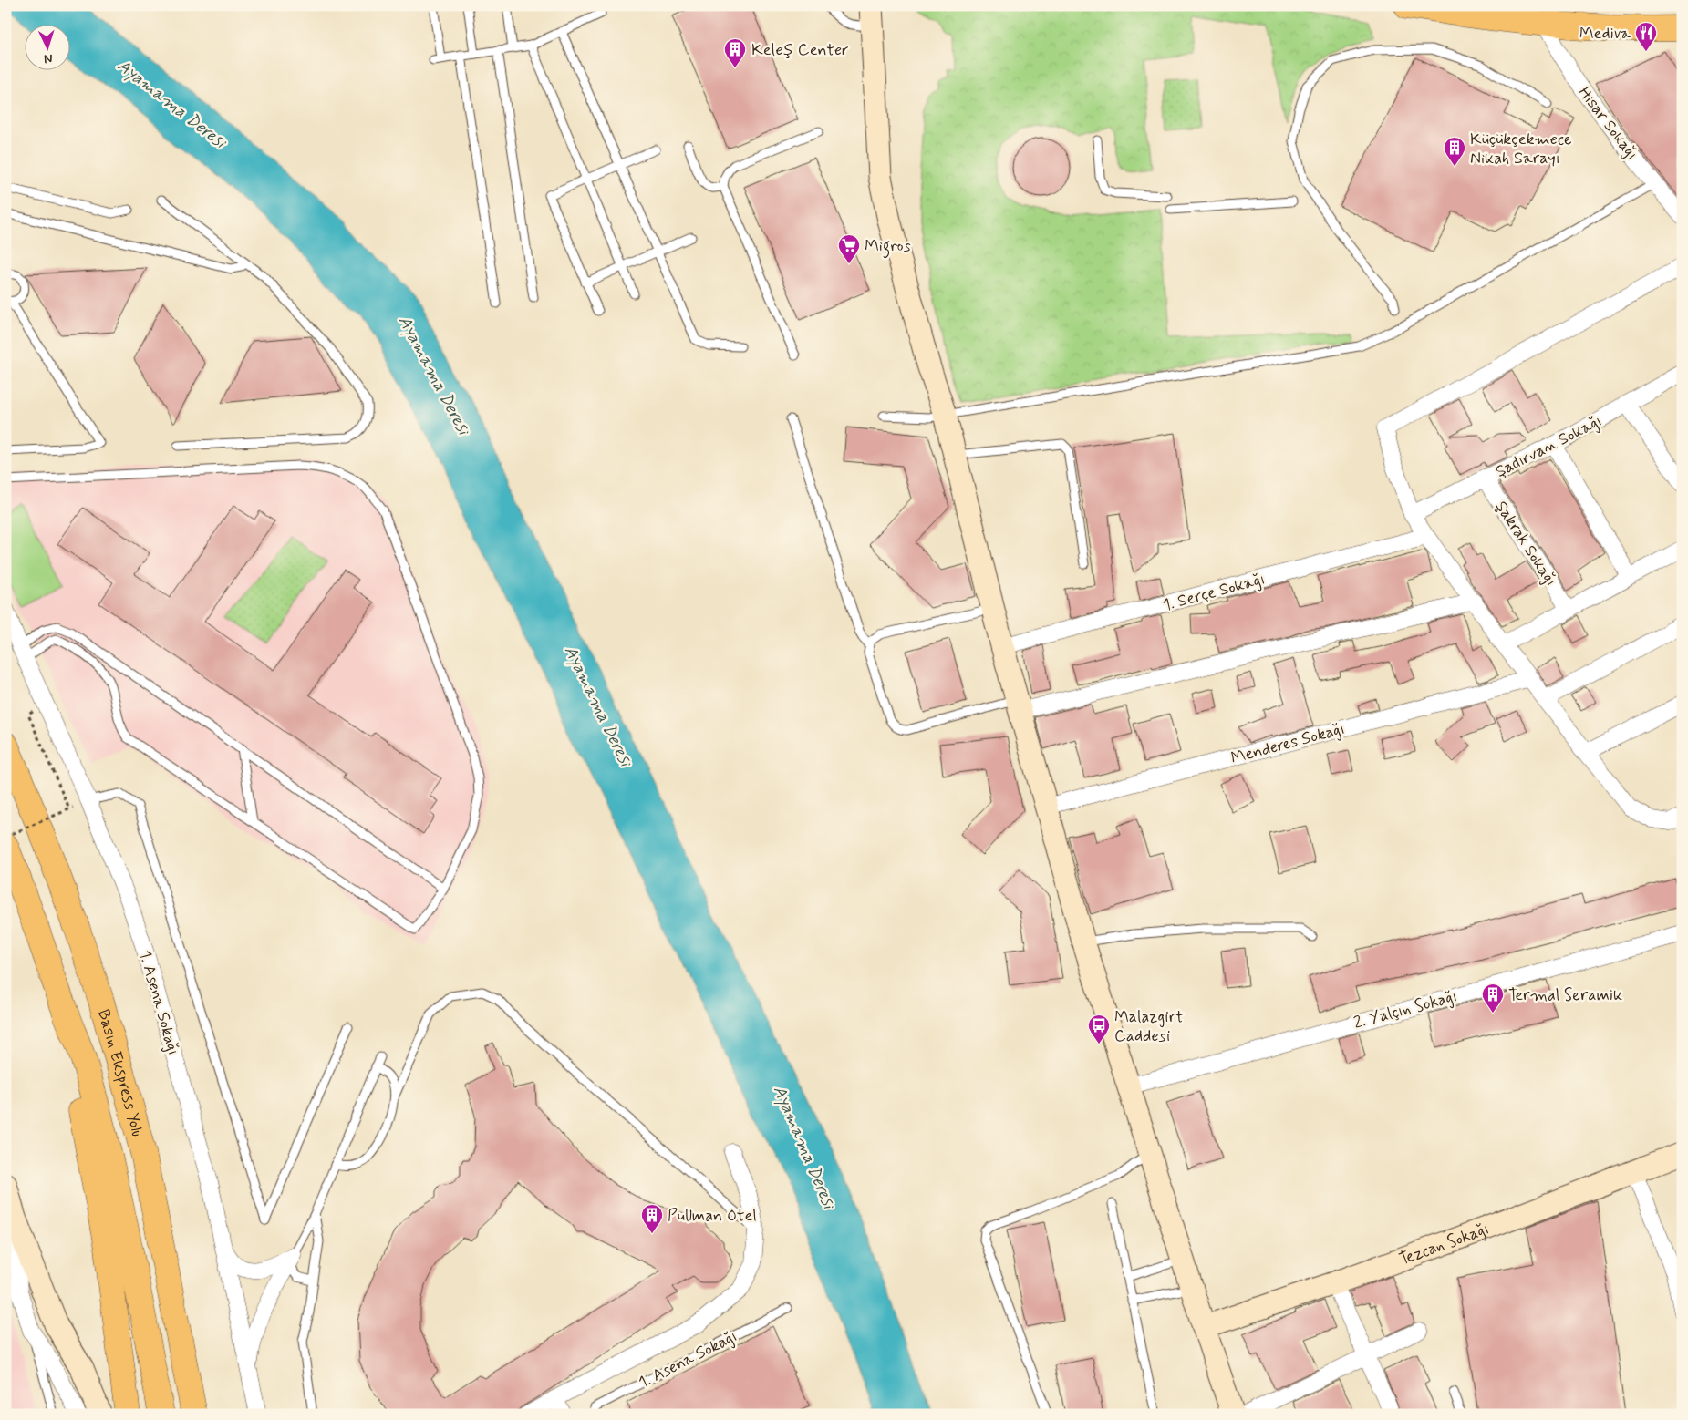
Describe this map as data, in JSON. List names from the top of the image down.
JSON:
{
  "streets": {
    "main road": ["Basın Ekspress Yolu", "Tezcan Sokağı"],
    "street": [
      "Hisar Sokağı",
      "Şadırvan Sokağı",
      "Şakrak Sokağı",
      "1. Serçe Sokağı",
      "Menderes Sokağı",
      "1. Asena Sokağı",
      "2. Yalçın Sokağı"
    ]
  },
  "crossings": [
    ["Şadırvan Sokağı", "Şakrak Sokağı"]
  ],
  "water": ["Ayamama Deresi"],
  "places": {
    "restaurant": ["Mediva"],
    "building": [
      "Keleş Center",
      "Küçükçekmece Nikah Sarayı",
      "Termal Seramik",
      "Pullman Otel"
    ],
    "supermarket": ["Migros"],
    "bus stop": ["Malazgirt Caddesi"]
  },
  "north": "bottom"
}
